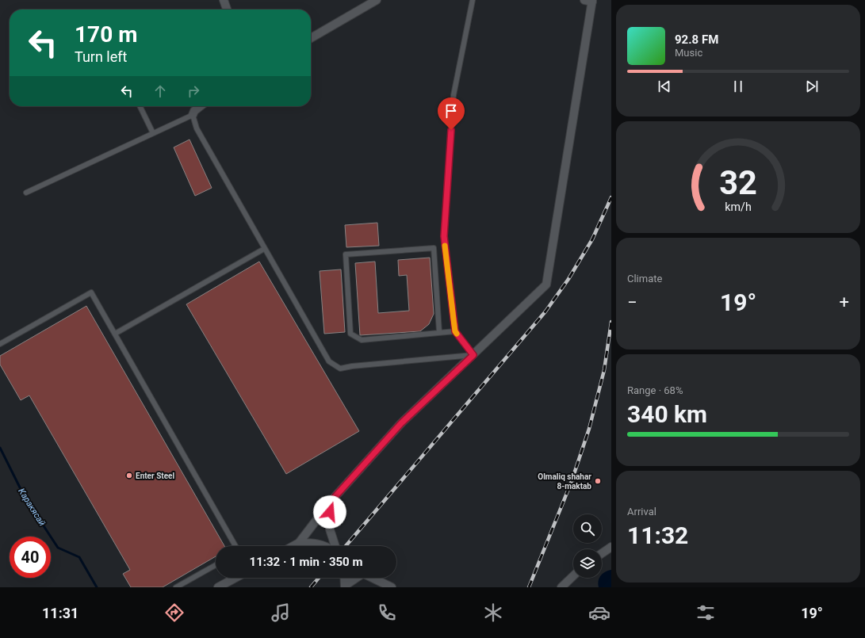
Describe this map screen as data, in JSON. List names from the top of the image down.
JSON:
{
  "water": ["Каракясай"],
  "places": ["Enter Steel", "Olmaliq shahar 8-maktab"],
  "page": {
    "turn": ["170 m", "Turn left"],
    "song": ["92.8 FM", "Music"],
    "tile": [
      "Climate",
      ["Range · 68%", "340 km"],
      ["Arrival", "11:32"]
    ],
    "heat": ["−", "19°", "+"],
    "limit": "40",
    "trip": "11:32 · 1 min · 350 m",
    "tabs": ["11:31", "19°"],
    "gauge": ["32", "km/h"]
  }
}
